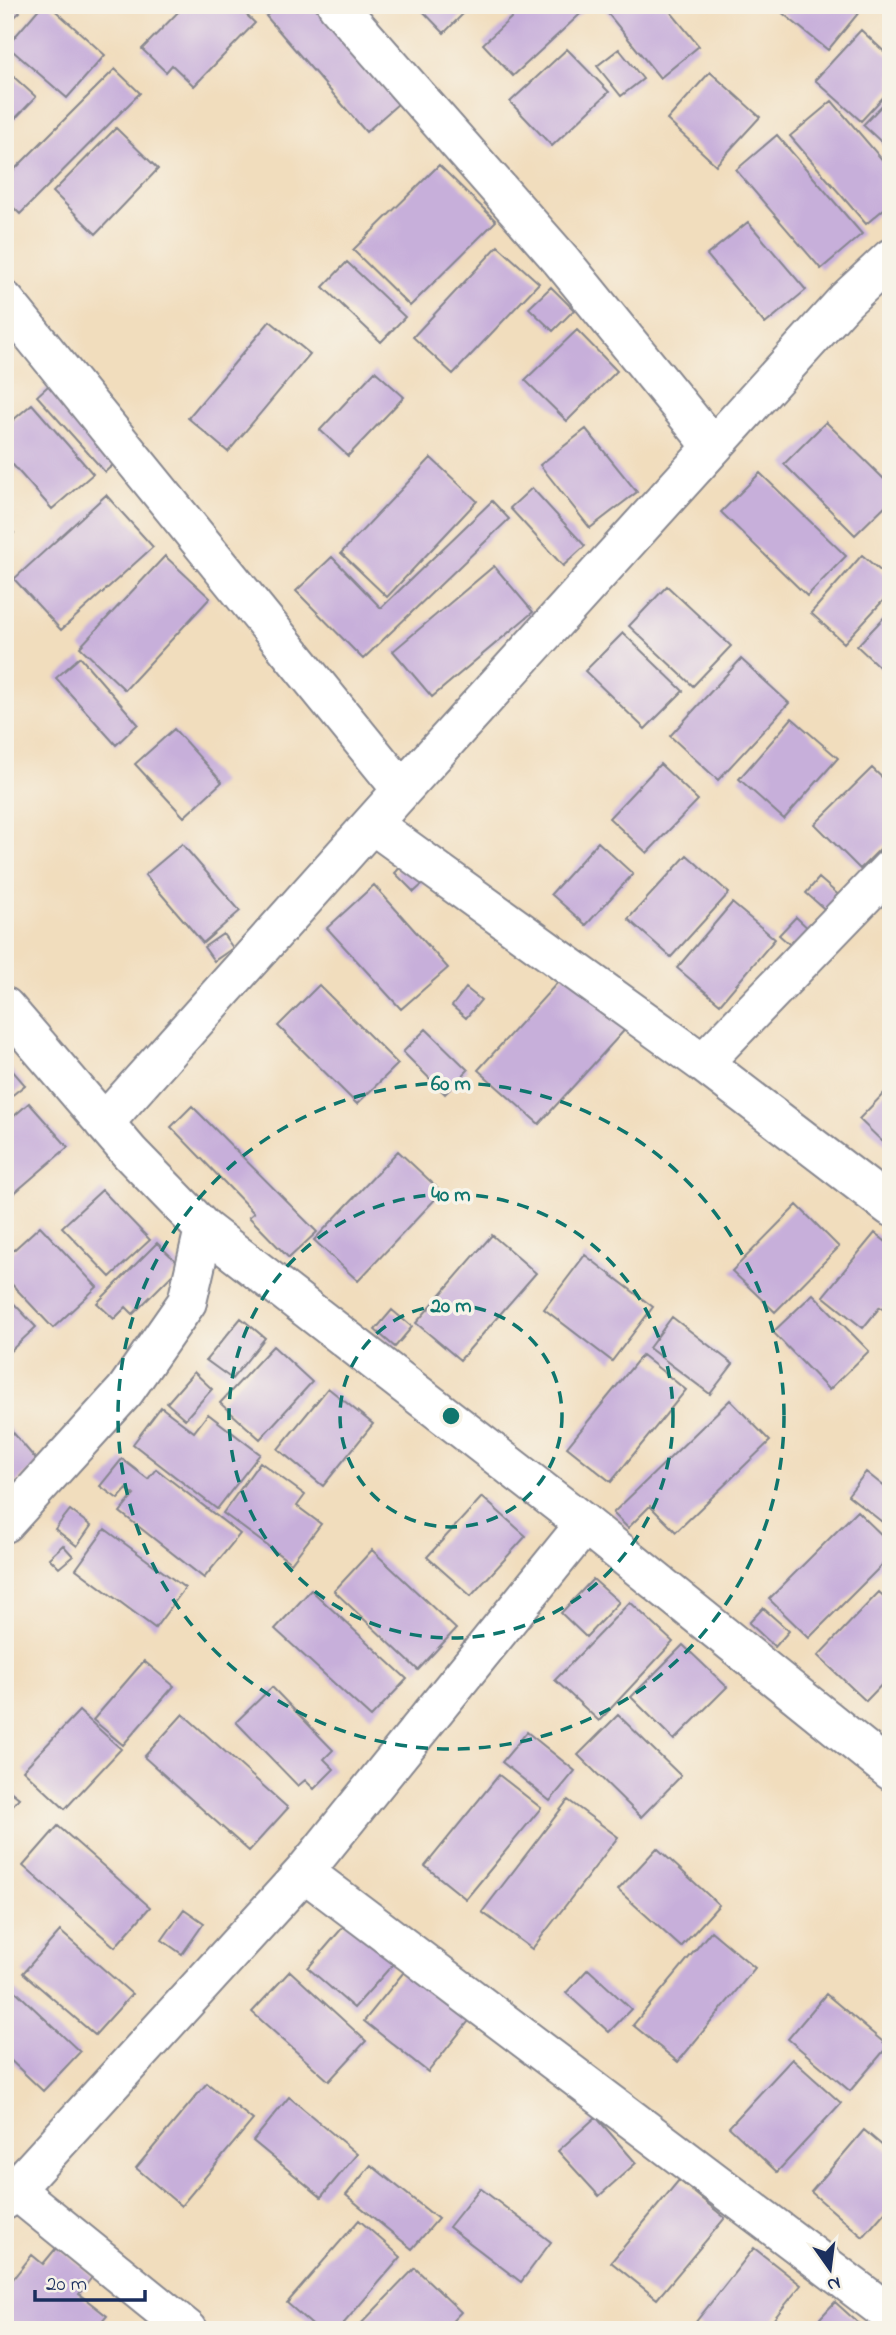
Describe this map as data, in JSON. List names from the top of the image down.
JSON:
{
  "scale_bar": "20 m",
  "north": "bottom",
  "rings": ["60 m", "40 m", "20 m"]
}
